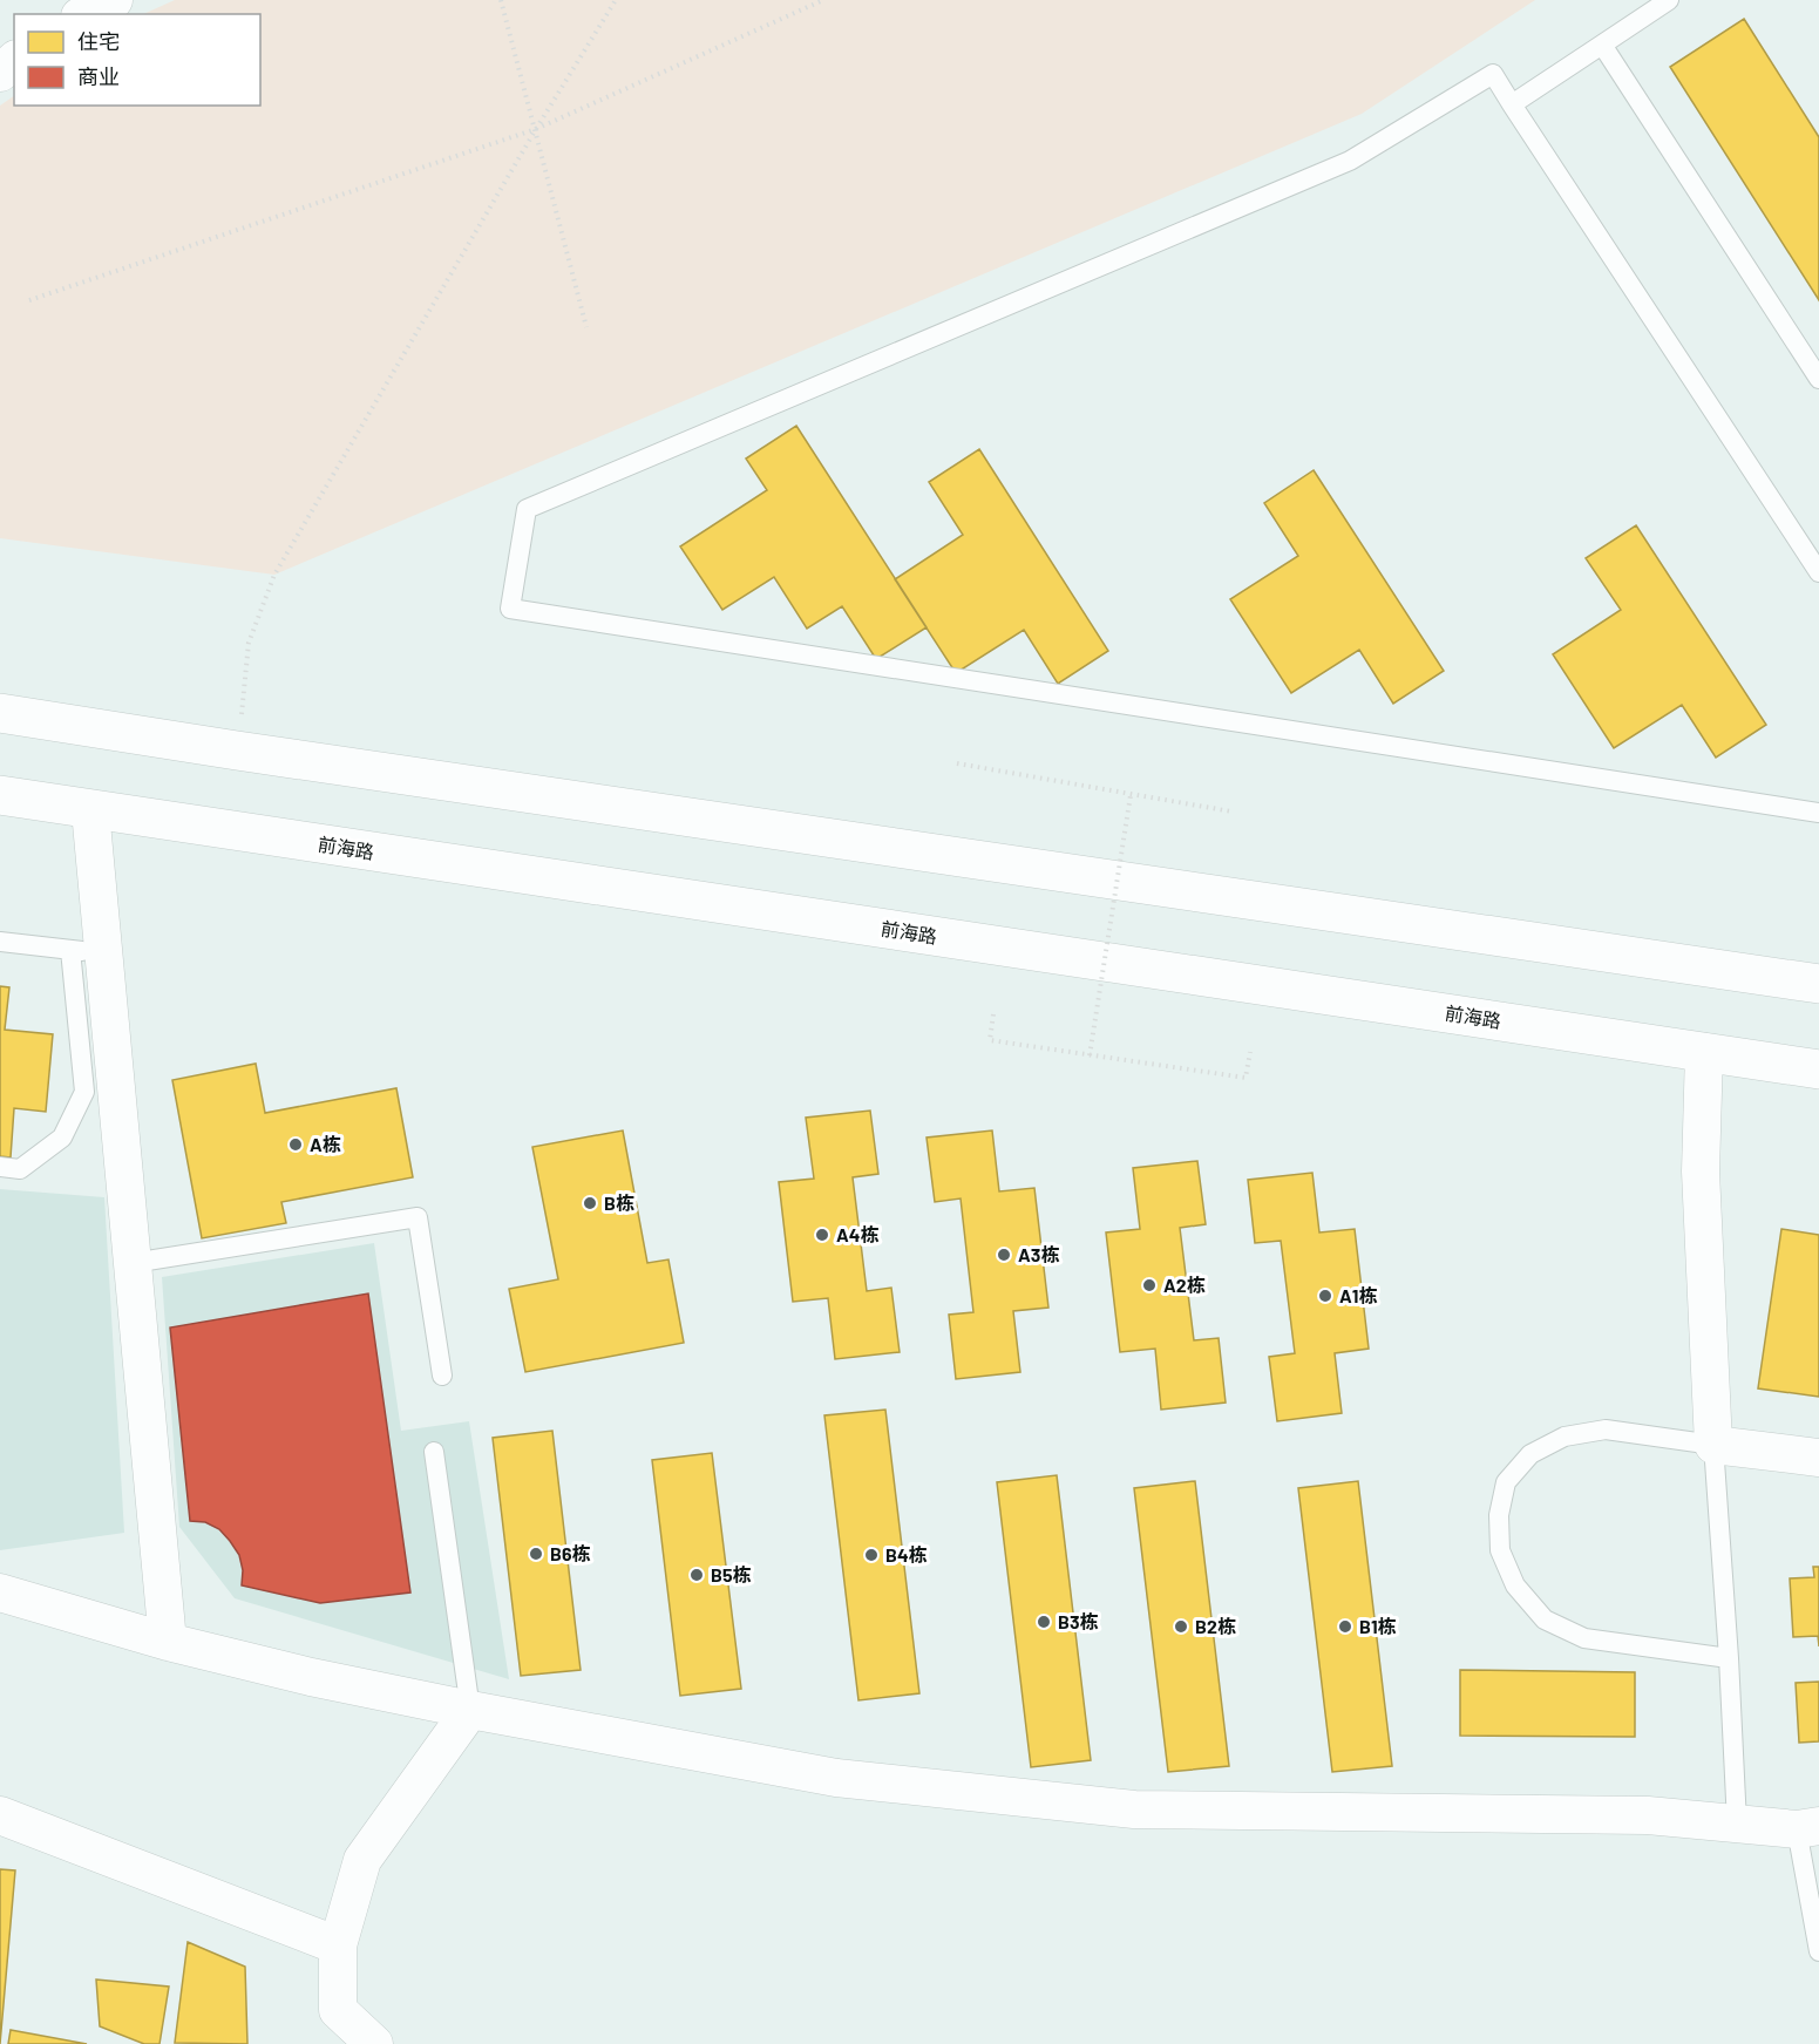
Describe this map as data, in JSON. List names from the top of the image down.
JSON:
{
  "streets": {
    "main road": ["前海路"]
  },
  "places": [
    "A栋",
    "B栋",
    "A4栋",
    "A3栋",
    "A2栋",
    "A1栋",
    "B6栋",
    "B4栋",
    "B5栋",
    "B3栋",
    "B2栋",
    "B1栋"
  ],
  "legend": ["住宅", "商业"]
}
